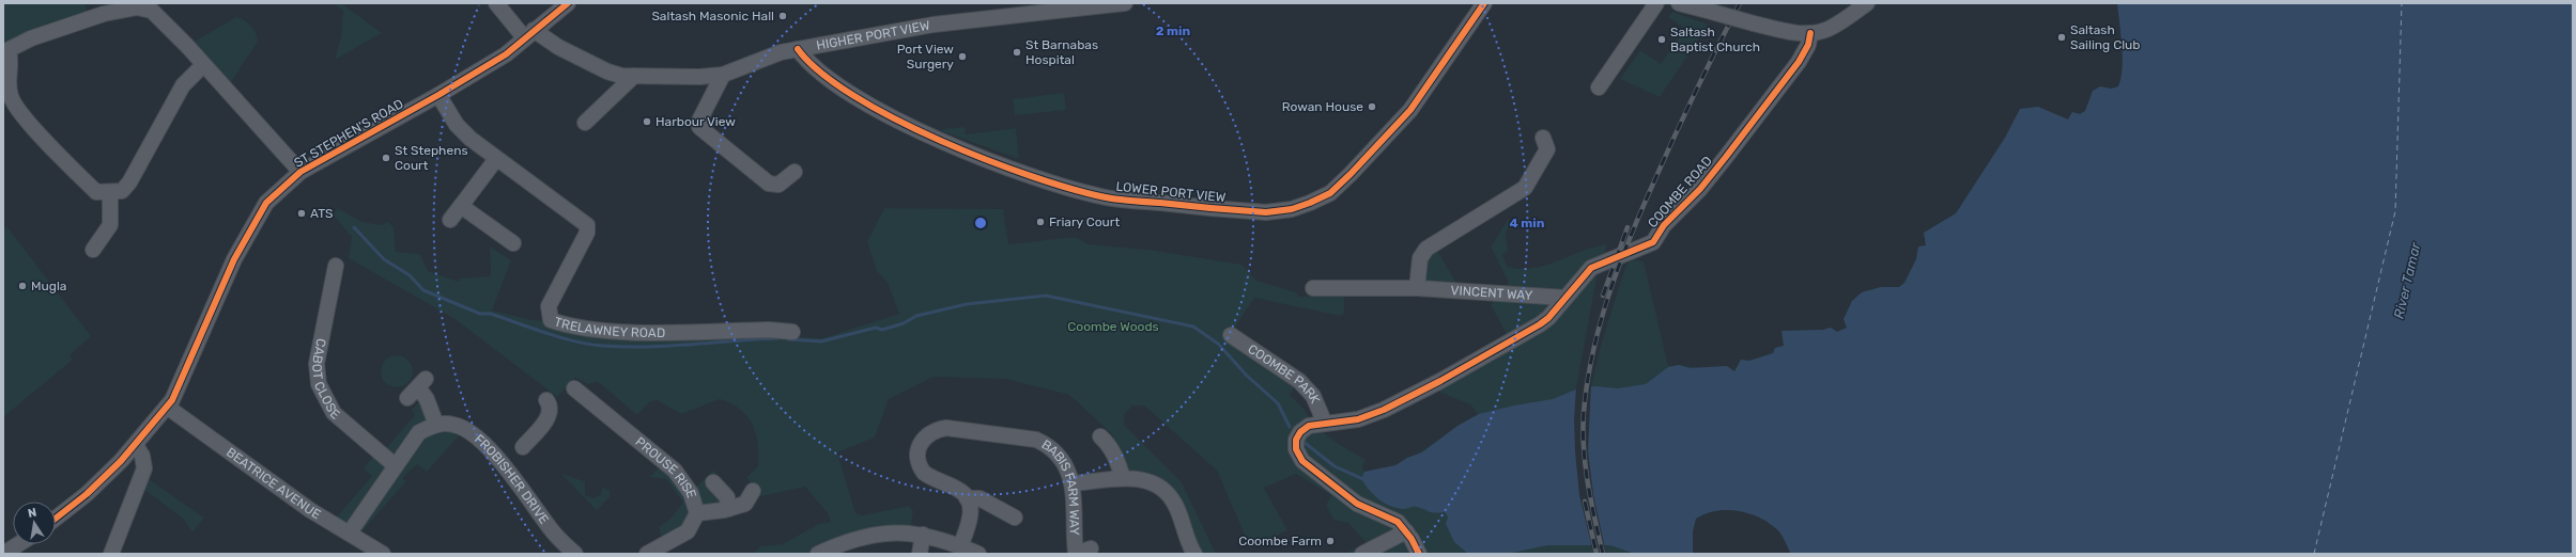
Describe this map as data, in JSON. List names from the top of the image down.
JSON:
{
  "streets": {
    "street": [
      "HIGHER PORT VIEW",
      "ST STEPHEN'S ROAD",
      "LOWER PORT VIEW",
      "COOMBE ROAD",
      "VINCENT WAY",
      "TRELAWNEY ROAD",
      "COOMBE PARK",
      "CABOT CLOSE",
      "PROUSE RISE",
      "FROBISHER DRIVE",
      "BEATRICE AVENUE",
      "BABIS FARM WAY"
    ]
  },
  "crossings": [
    ["HIGHER PORT VIEW", "ST STEPHEN'S ROAD"],
    ["HIGHER PORT VIEW", "LOWER PORT VIEW"],
    ["ST STEPHEN'S ROAD", "TRELAWNEY ROAD"],
    ["ST STEPHEN'S ROAD", "BEATRICE AVENUE"],
    ["COOMBE ROAD", "VINCENT WAY"],
    ["COOMBE ROAD", "COOMBE PARK"]
  ],
  "water": ["River Tamar"],
  "parks": ["Coombe Woods"],
  "places": [
    "Saltash Masonic Hall",
    "Saltash Sailing Club",
    "Saltash Baptist Church",
    "St Barnabas Hospital",
    "Port View Surgery",
    "Rowan House",
    "Harbour View",
    "St Stephens Court",
    "ATS",
    "Friary Court",
    "Mugla",
    "Coombe Farm"
  ],
  "north": "top",
  "rings": ["2 min", "4 min"]
}
